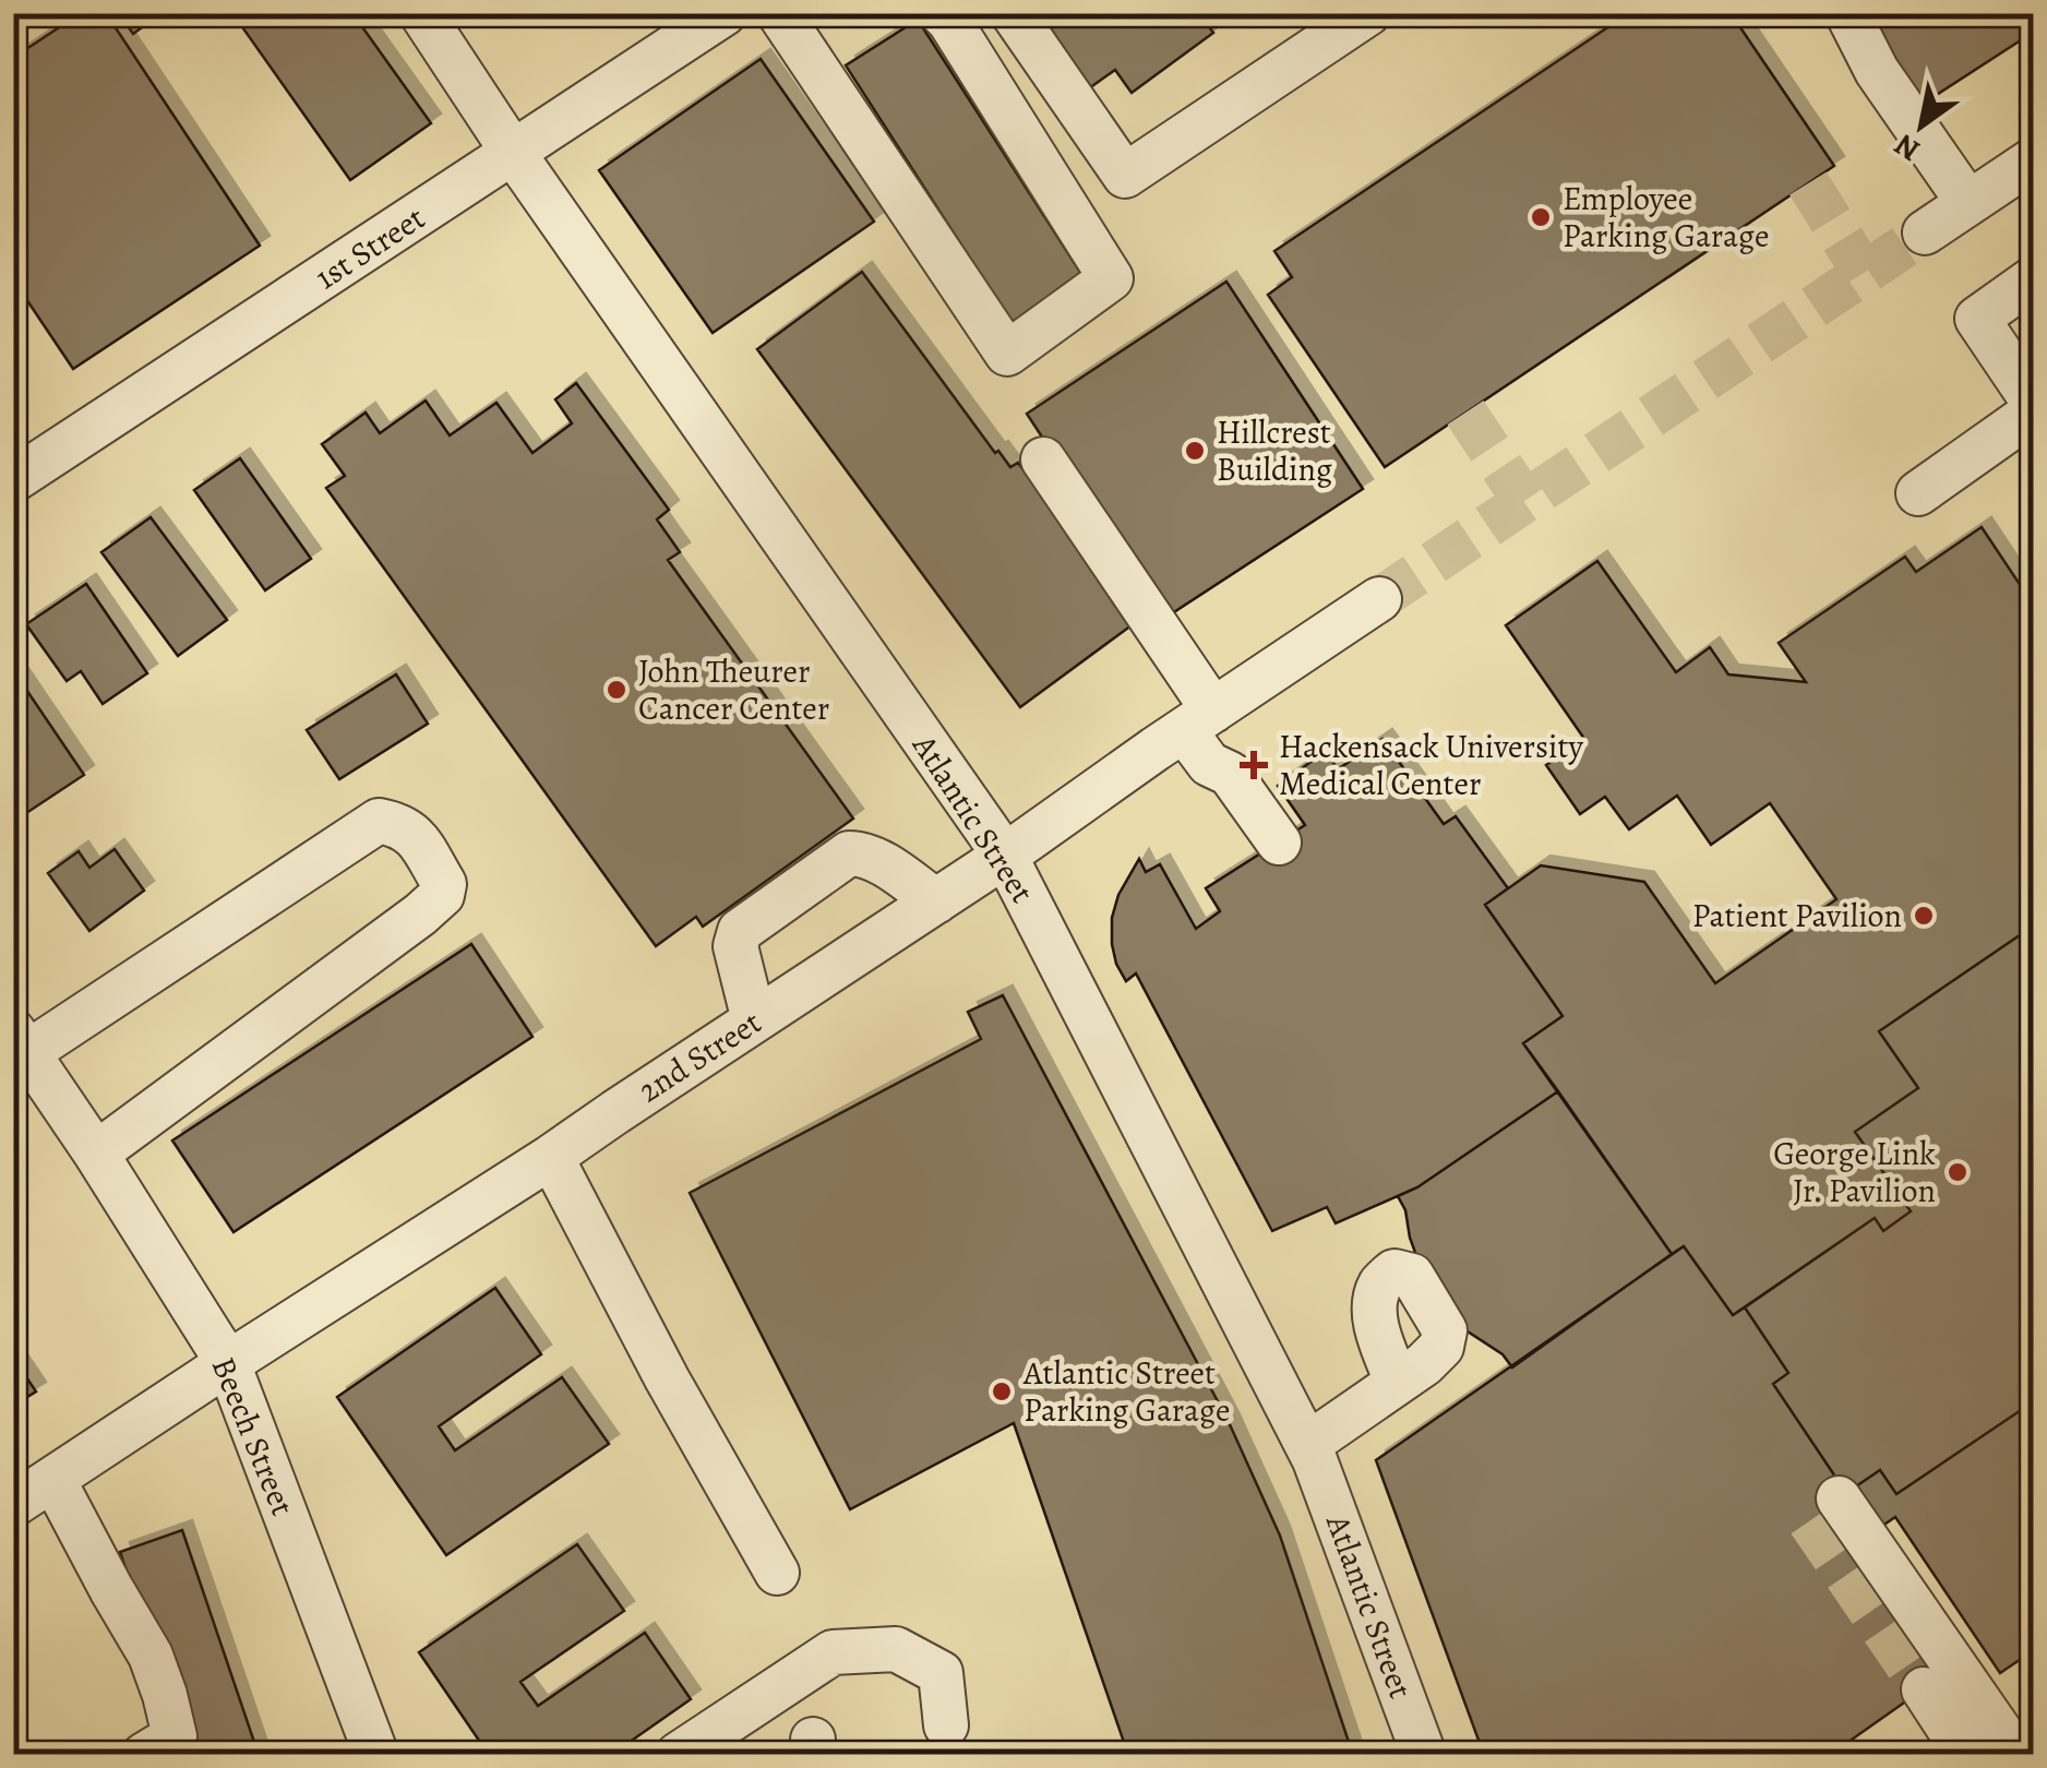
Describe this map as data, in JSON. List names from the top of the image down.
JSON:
{
  "streets": {
    "street": [
      "1st Street",
      "Atlantic Street",
      "2nd Street",
      "Beech Street"
    ]
  },
  "crossings": [
    ["1st Street", "Atlantic Street"],
    ["Atlantic Street", "2nd Street"],
    ["2nd Street", "Beech Street"]
  ],
  "places": {
    "other": [
      "Employee Parking Garage",
      "Hillcrest Building",
      "John Theurer Cancer Center",
      "Patient Pavilion",
      "George Link Jr. Pavilion",
      "Atlantic Street Parking Garage"
    ],
    "health": ["Hackensack University Medical Center"]
  },
  "north": "bottom left"
}
